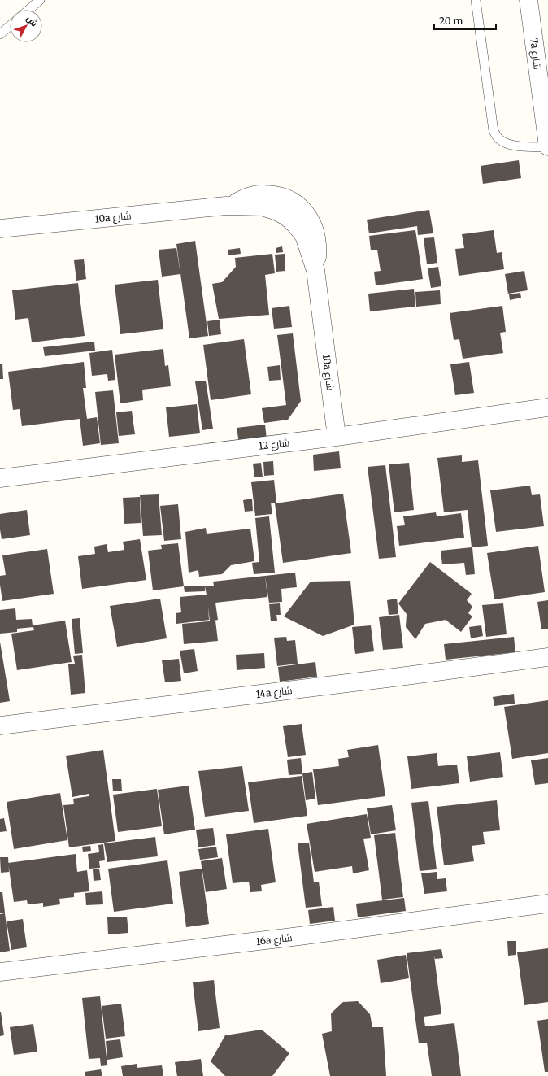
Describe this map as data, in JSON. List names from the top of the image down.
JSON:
{
  "streets": {
    "street": [
      "7a شارع",
      "10a شارع",
      "شارع 12",
      "14a شارع",
      "16a شارع"
    ]
  },
  "crossings": [
    ["10a شارع", "شارع 12"]
  ],
  "scale_bar": "20 m",
  "north": "top right"
}
